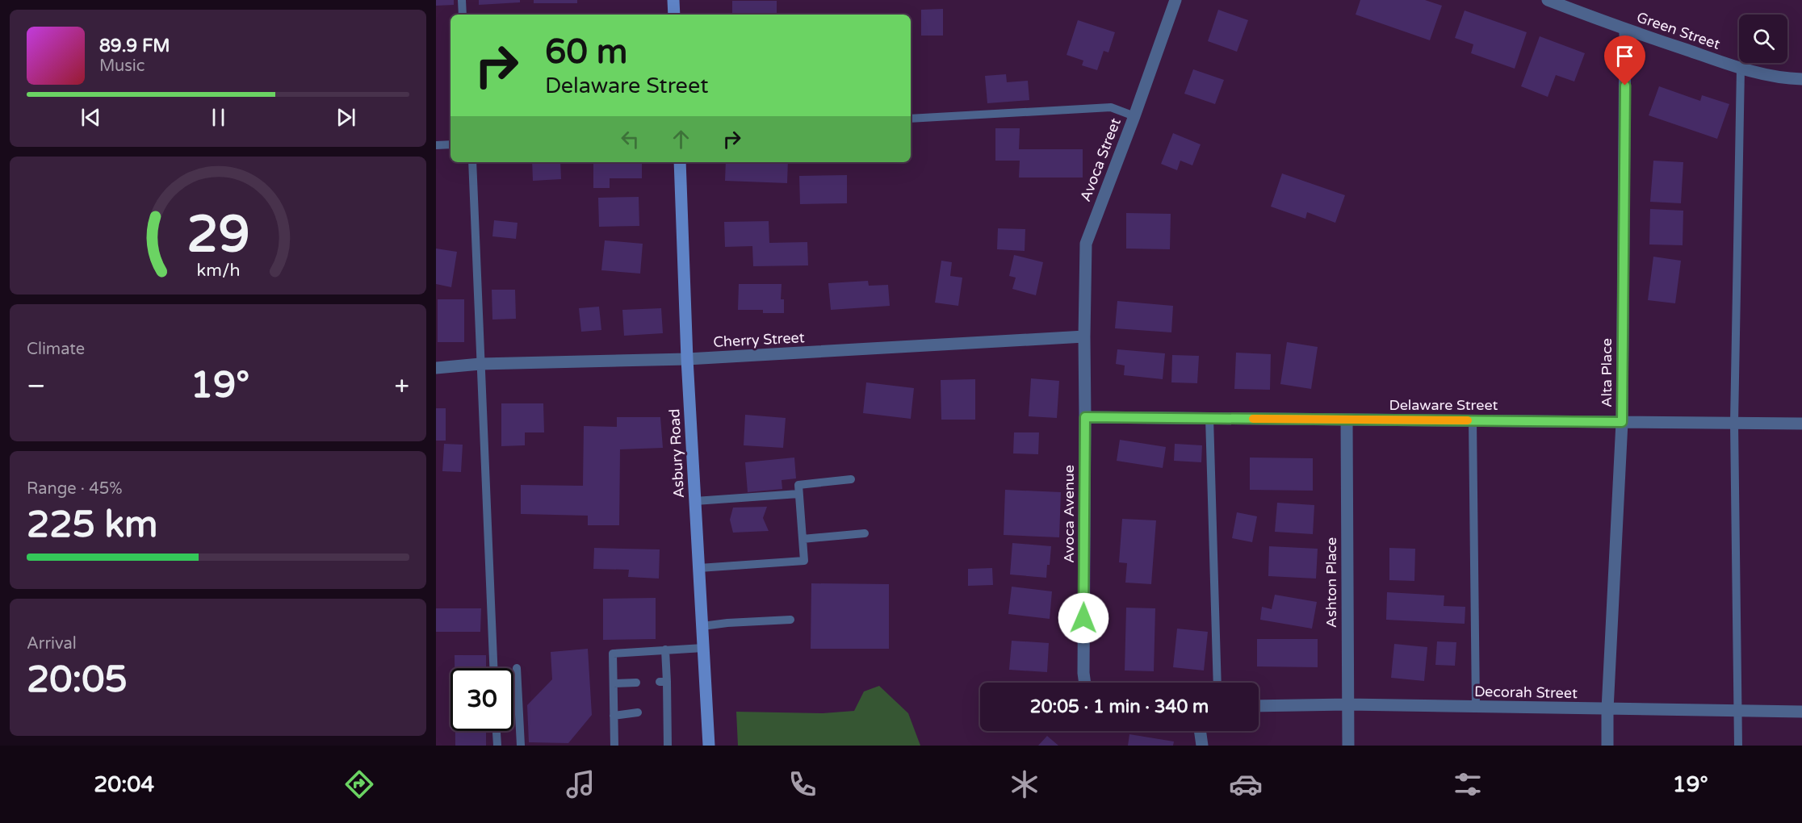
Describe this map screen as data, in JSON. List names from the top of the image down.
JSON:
{
  "streets": {
    "main road": ["Asbury Road"],
    "street": [
      "Green Street",
      "Avoca Street",
      "Cherry Street",
      "Alta Place",
      "Delaware Street",
      "Avoca Avenue",
      "Ashton Place",
      "Decorah Street"
    ]
  },
  "crossings": [
    ["Green Street", "Alta Place"],
    ["Avoca Street", "Cherry Street"],
    ["Avoca Street", "Avoca Avenue"],
    ["Cherry Street", "Asbury Road"],
    ["Cherry Street", "Avoca Avenue"],
    ["Alta Place", "Delaware Street"],
    ["Alta Place", "Decorah Street"],
    ["Delaware Street", "Avoca Avenue"],
    ["Delaware Street", "Ashton Place"],
    ["Ashton Place", "Decorah Street"]
  ],
  "page": {
    "turn": ["60 m", "Delaware Street"],
    "song": ["89.9 FM", "Music"],
    "tile": [
      "Climate",
      ["Range · 45%", "225 km"],
      ["Arrival", "20:05"]
    ],
    "heat": ["−", "19°", "+"],
    "limit": "30",
    "trip": "20:05 · 1 min · 340 m",
    "tabs": ["20:04", "19°"],
    "gauge": ["29", "km/h"]
  }
}
